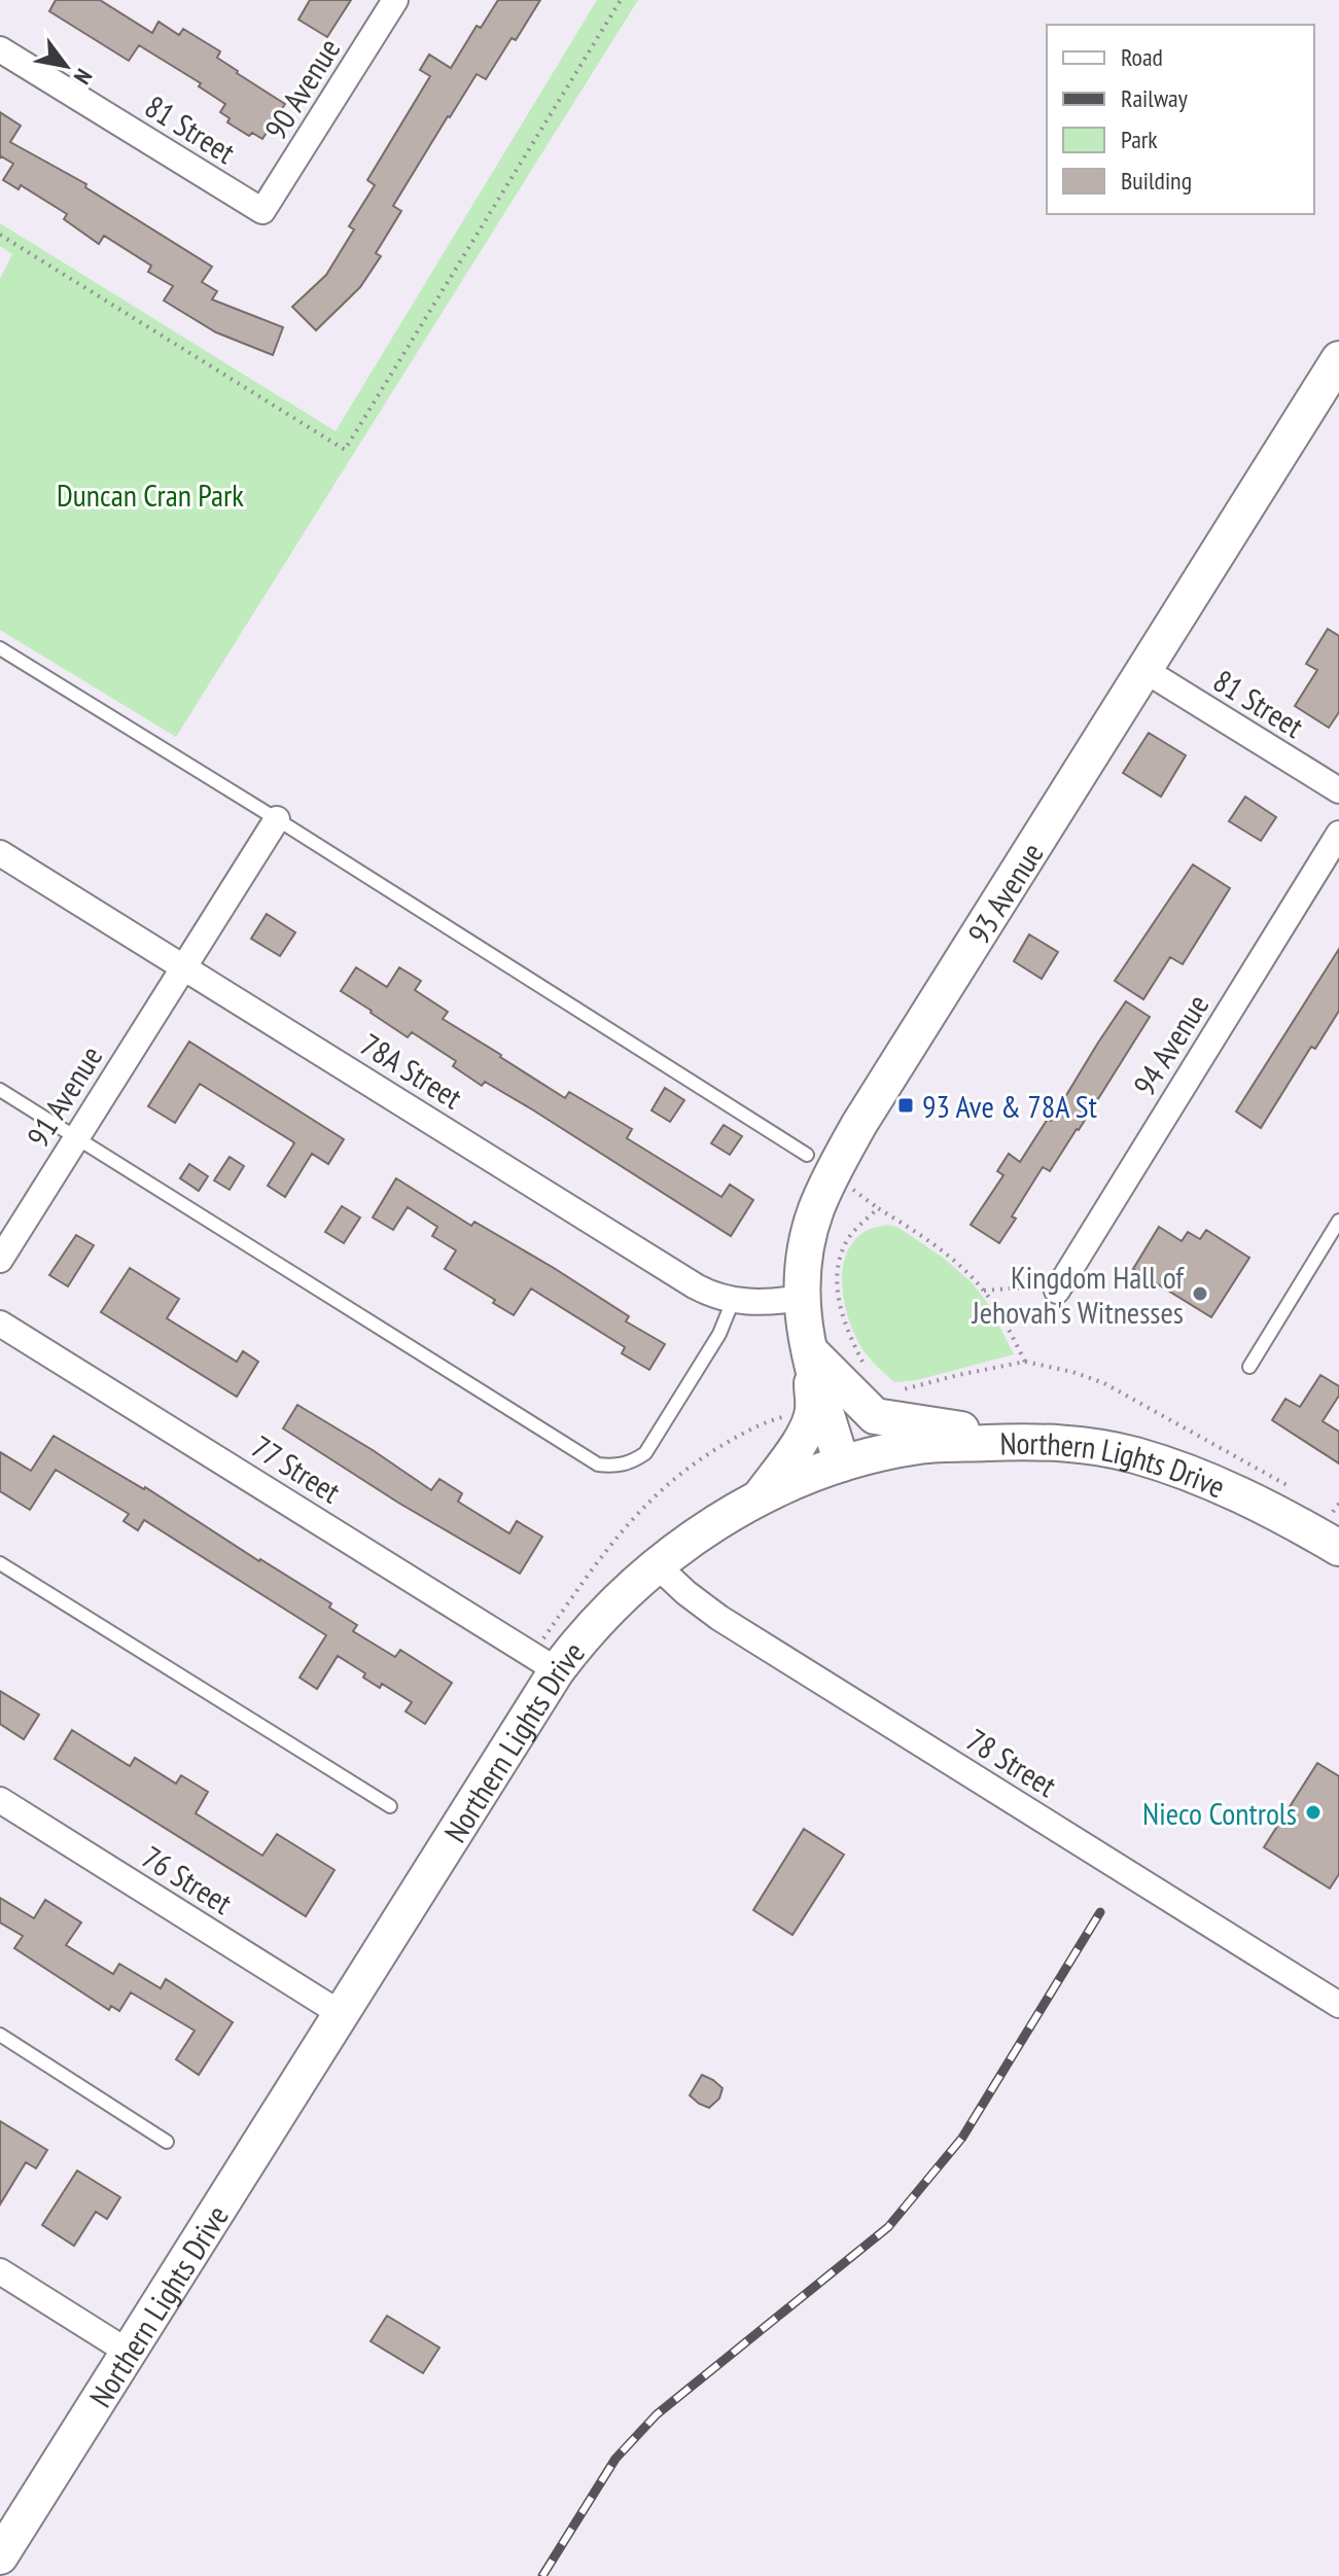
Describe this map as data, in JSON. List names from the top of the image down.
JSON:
{
  "streets": {
    "main road": ["93 Avenue", "Northern Lights Drive"],
    "street": [
      "90 Avenue",
      "81 Street",
      "94 Avenue",
      "78A Street",
      "91 Avenue",
      "77 Street",
      "78 Street",
      "76 Street"
    ]
  },
  "crossings": [
    ["90 Avenue", "81 Street"],
    ["81 Street", "93 Avenue"],
    ["93 Avenue", "78A Street"],
    ["93 Avenue", "Northern Lights Drive"],
    ["78A Street", "91 Avenue"],
    ["Northern Lights Drive", "77 Street"],
    ["Northern Lights Drive", "78 Street"],
    ["Northern Lights Drive", "76 Street"]
  ],
  "parks": ["Duncan Cran Park"],
  "places": {
    "transit": ["93 Ave & 78A St"],
    "other": ["Kingdom Hall of Jehovah's Witnesses", "Nieco Controls"]
  },
  "legend": [
    "Road",
    "Railway",
    "Park",
    "Building"
  ],
  "north": "bottom right"
}
